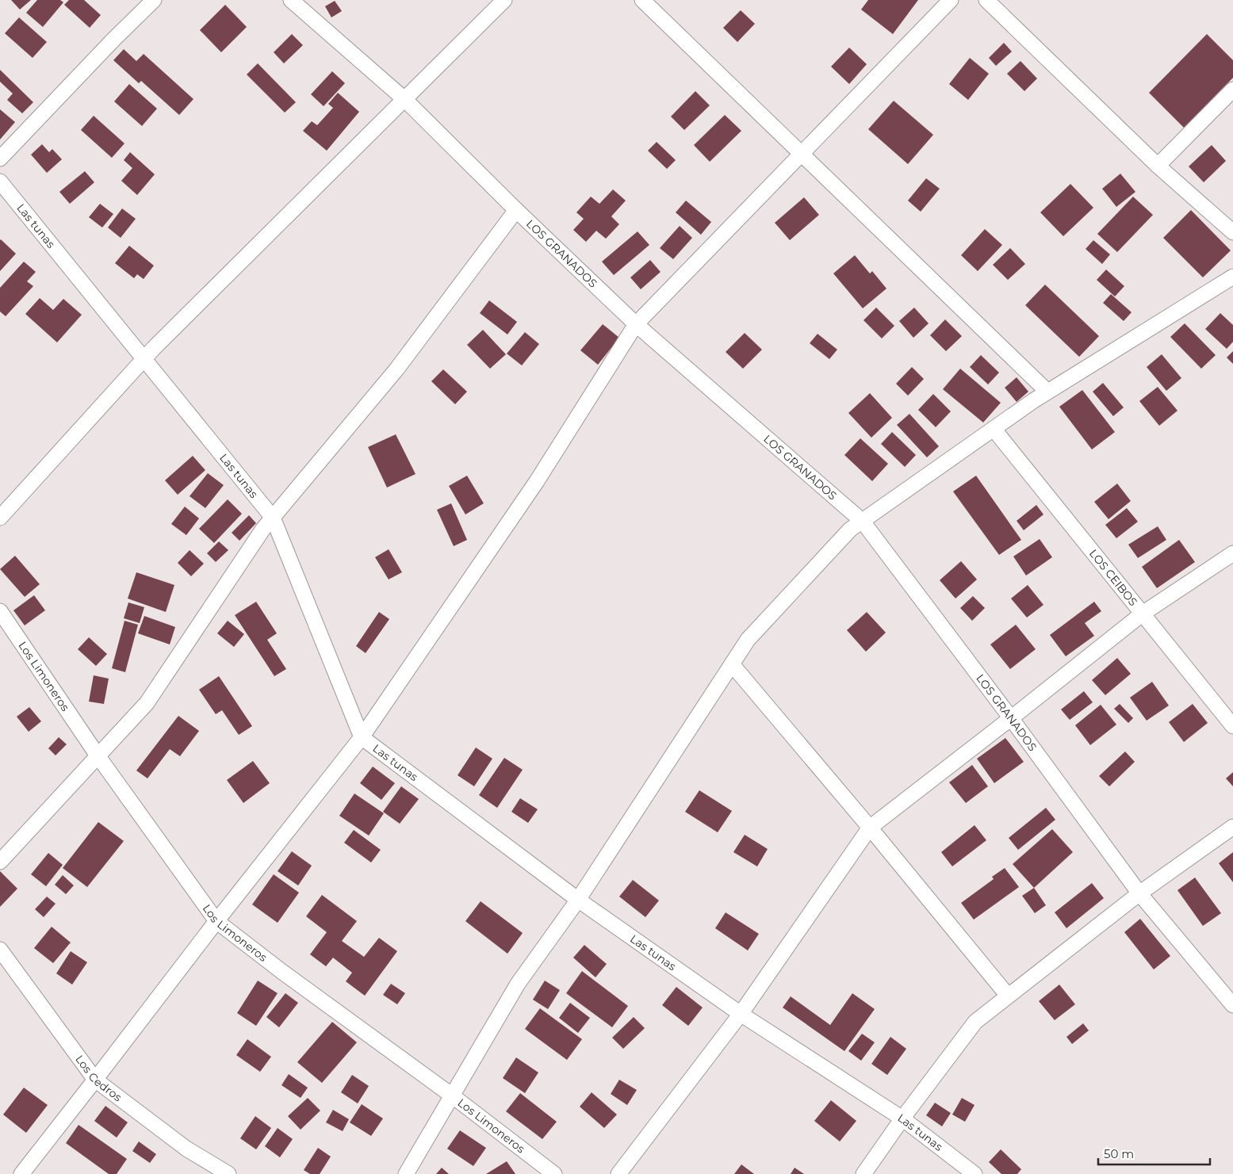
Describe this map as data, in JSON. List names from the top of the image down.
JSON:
{
  "streets": {
    "street": [
      "Las tunas",
      "LOS GRANADOS",
      "LOS CEIBOS",
      "Los Limoneros",
      "Los Cedros"
    ]
  },
  "scale_bar": "50 m"
}
